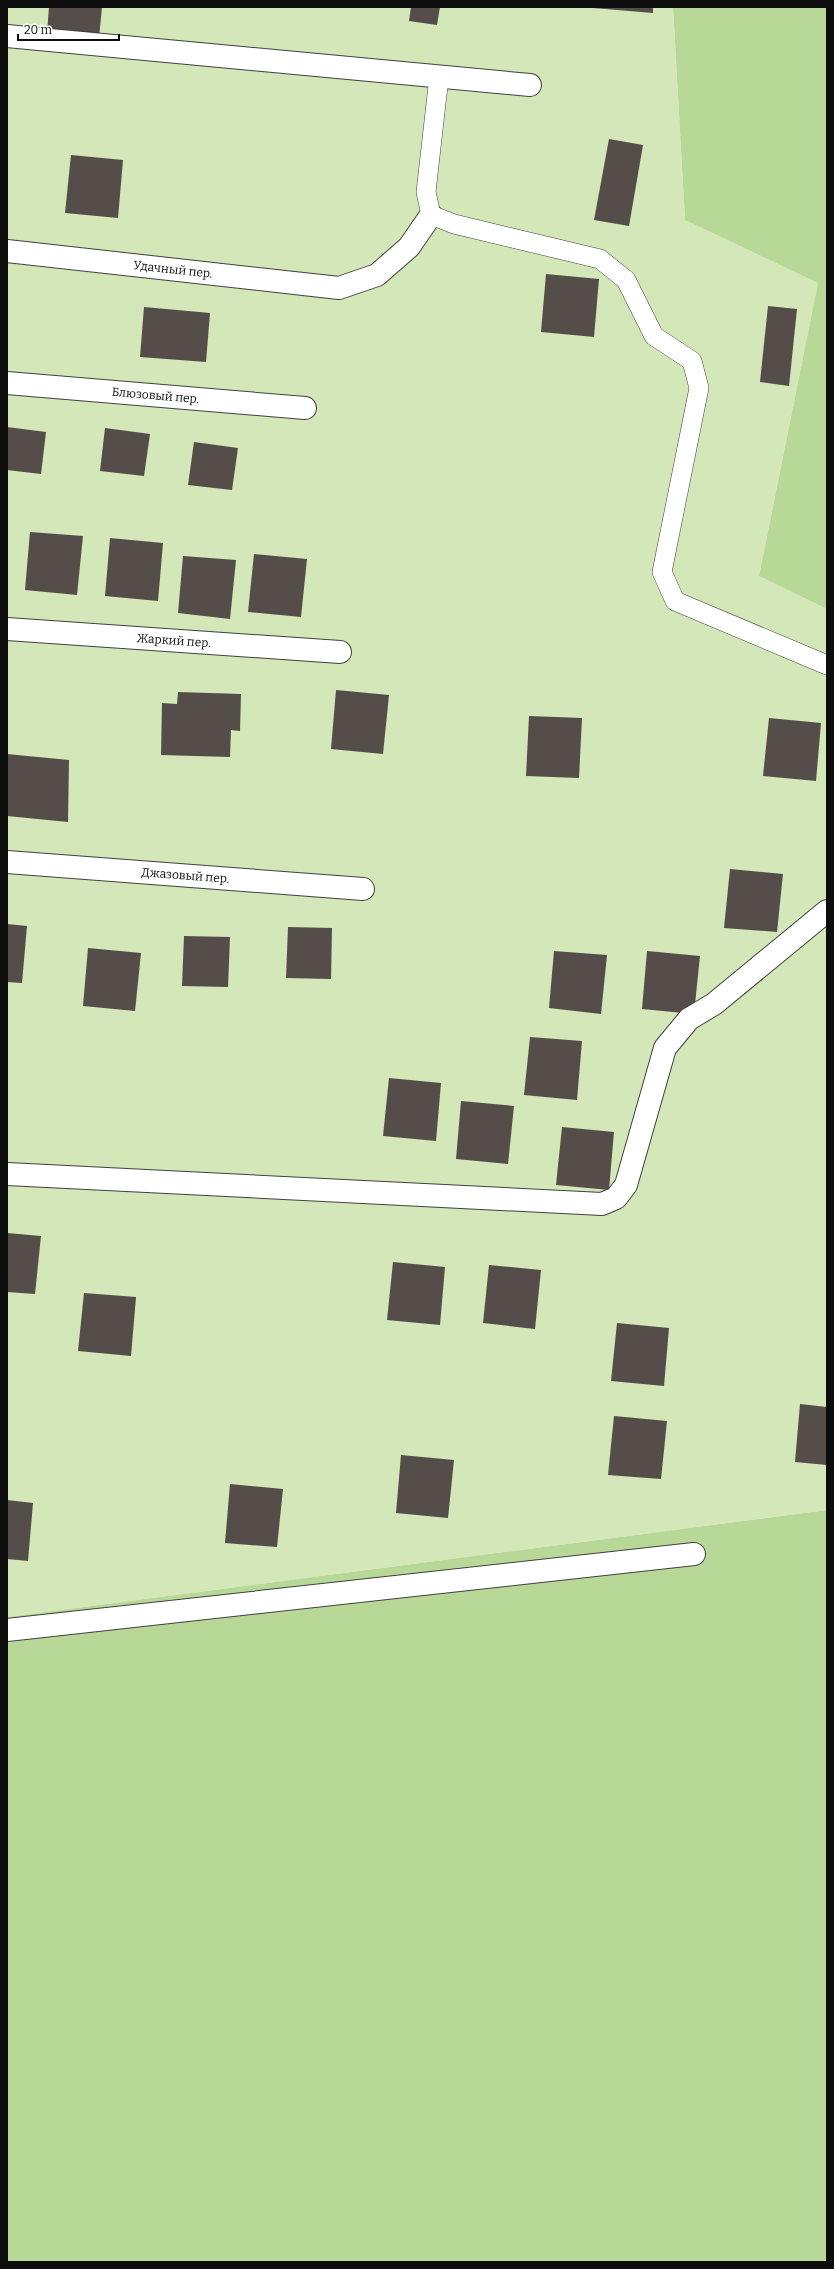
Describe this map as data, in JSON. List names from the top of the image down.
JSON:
{
  "streets": {
    "street": [
      "Удачный пер.",
      "Блюзовый пер.",
      "Жаркий пер.",
      "Джазовый пер."
    ]
  },
  "scale_bar": "20 m"
}
